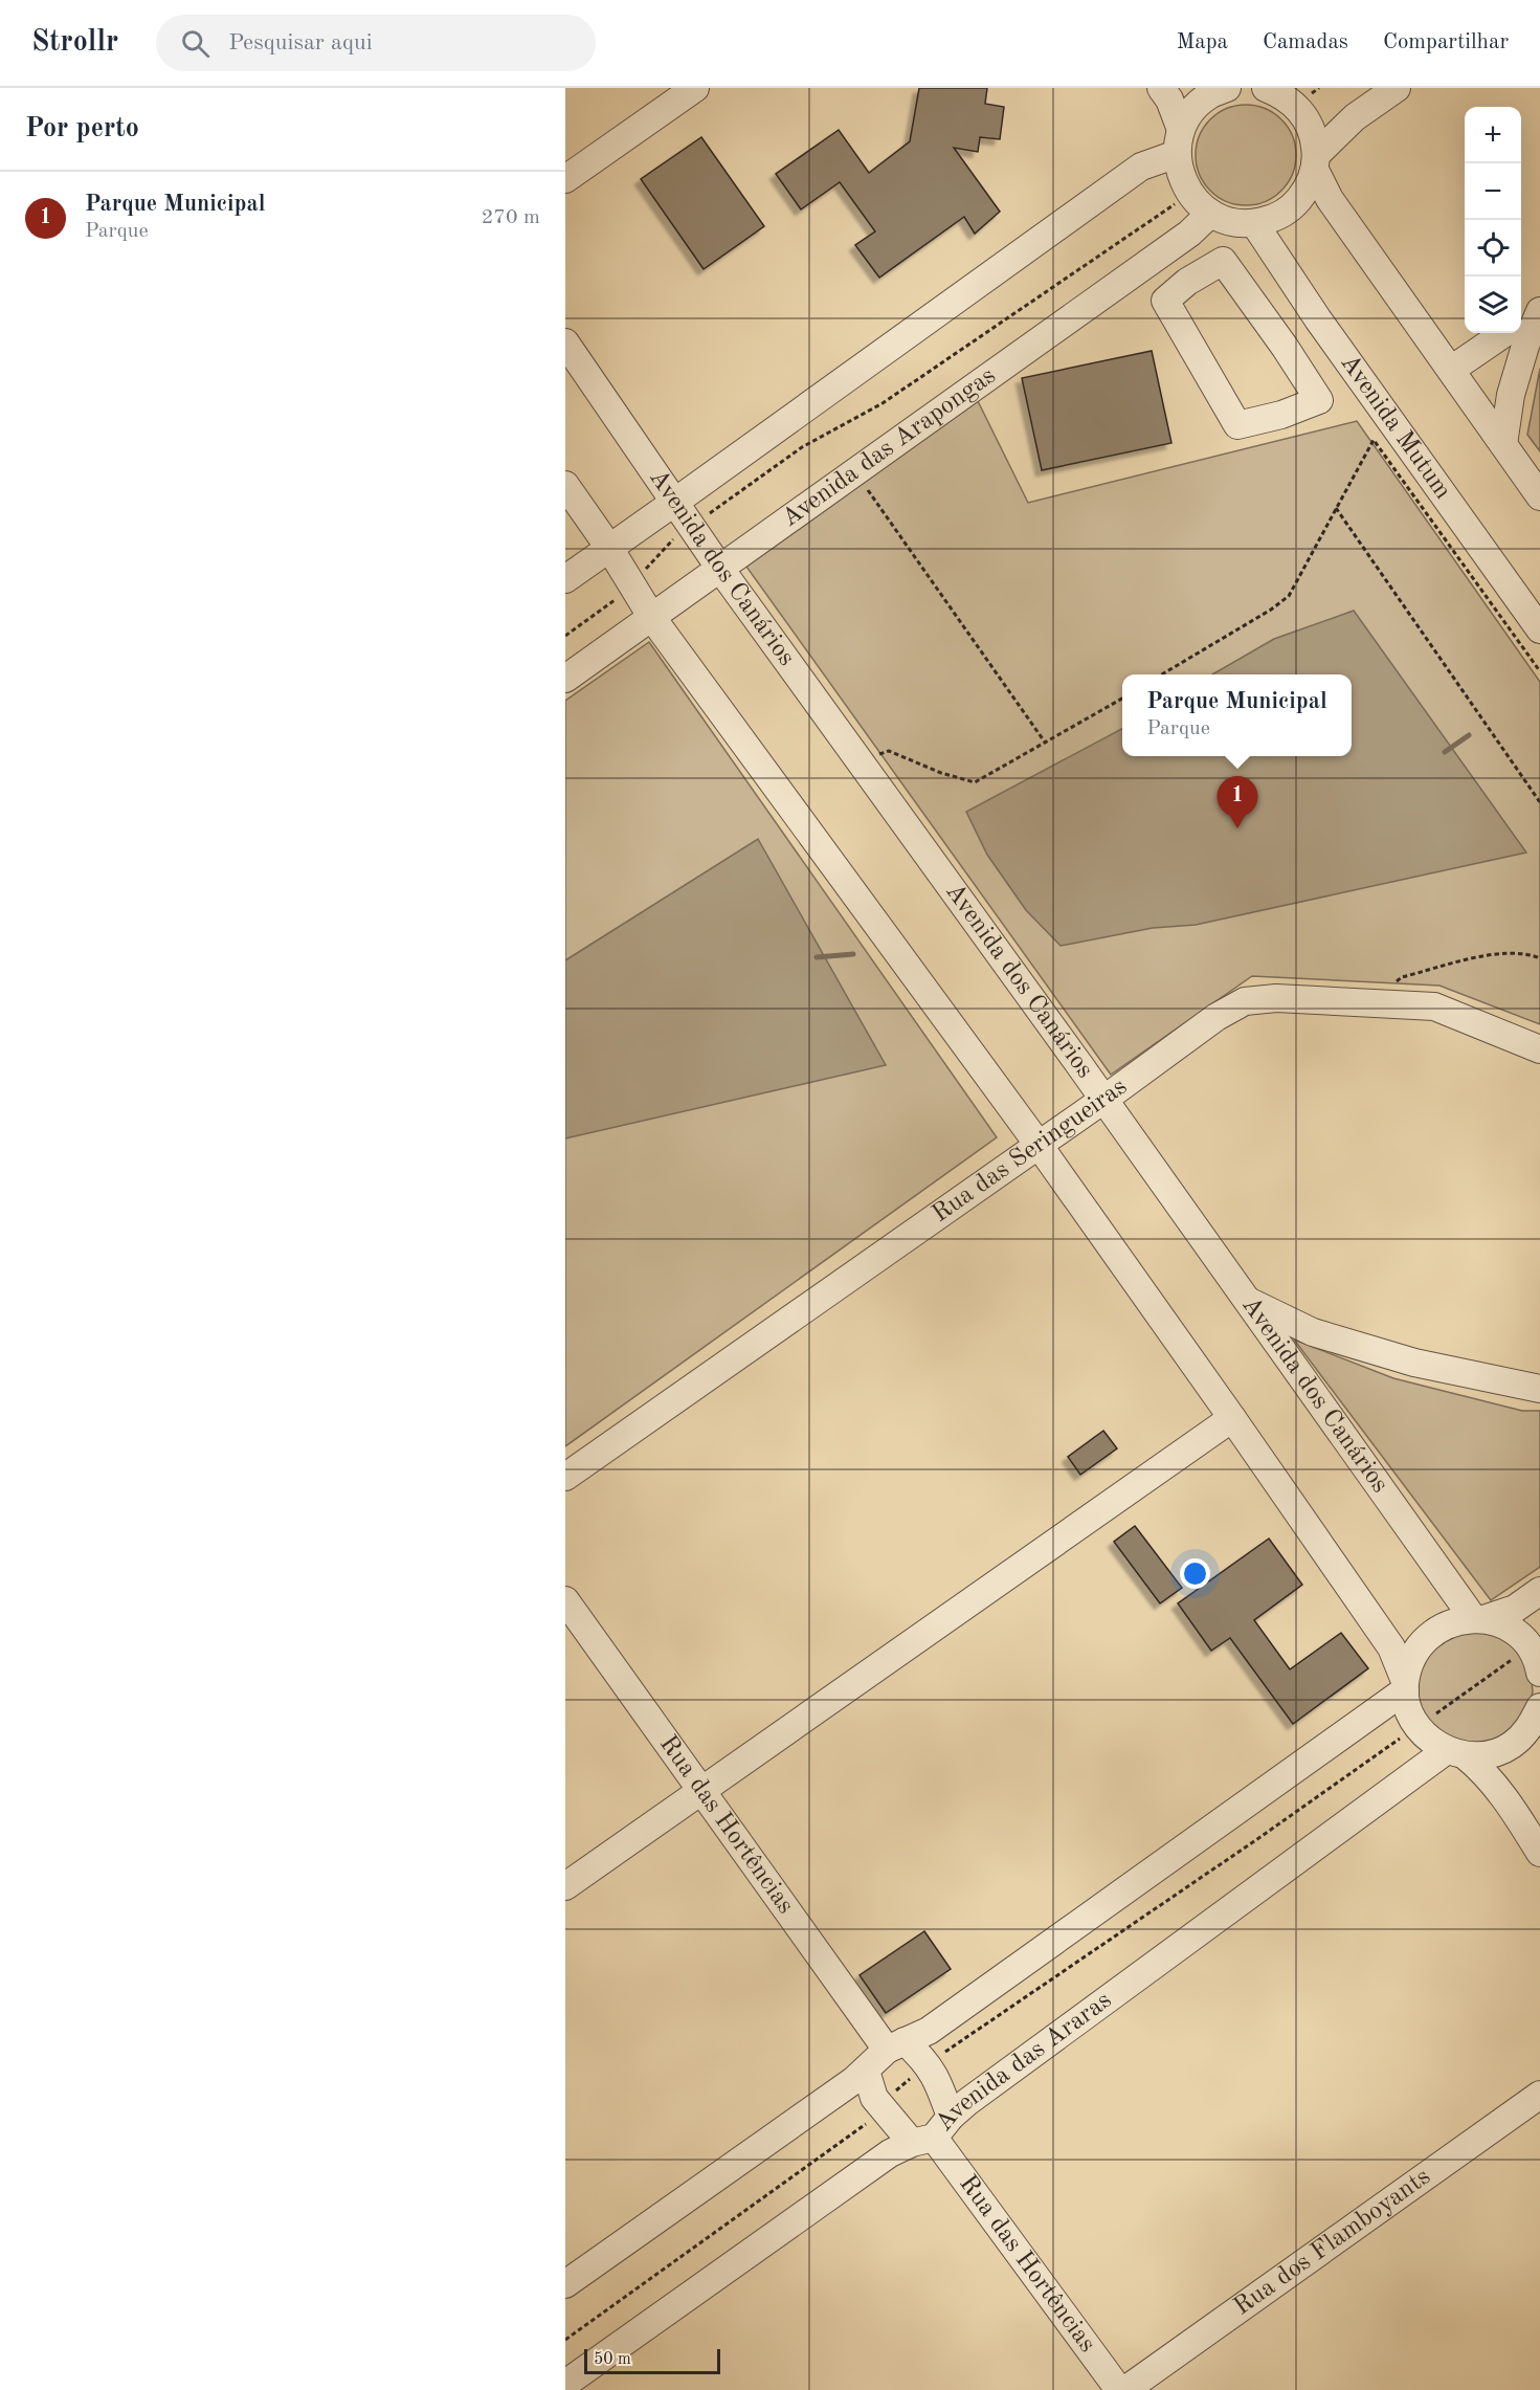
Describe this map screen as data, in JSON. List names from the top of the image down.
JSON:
{
  "streets": {
    "street": [
      "Avenida Mutum",
      "Avenida das Arapongas",
      "Avenida dos Canários",
      "Rua das Seringueiras",
      "Rua das Hortências",
      "Avenida das Araras",
      "Rua dos Flamboyants"
    ]
  },
  "crossings": [
    ["Avenida das Arapongas", "Avenida dos Canários"],
    ["Avenida dos Canários", "Rua das Seringueiras"],
    ["Rua das Hortências", "Avenida das Araras"]
  ],
  "scale_bar": "50 m",
  "page": {
    "header": "Strollr",
    "search": "Pesquisar aqui",
    "nav": ["Mapa", "Camadas", "Compartilhar"],
    "heading": "Por perto",
    "map_buttons": ["+", "−"],
    "list": [
      {
        "mark": "1",
        "name": "Parque Municipal",
        "note": "Parque",
        "value": "270 m"
      }
    ],
    "popup": ["Parque Municipal", "Parque"],
    "pins": "1",
    "scale": "50 m"
  }
}
